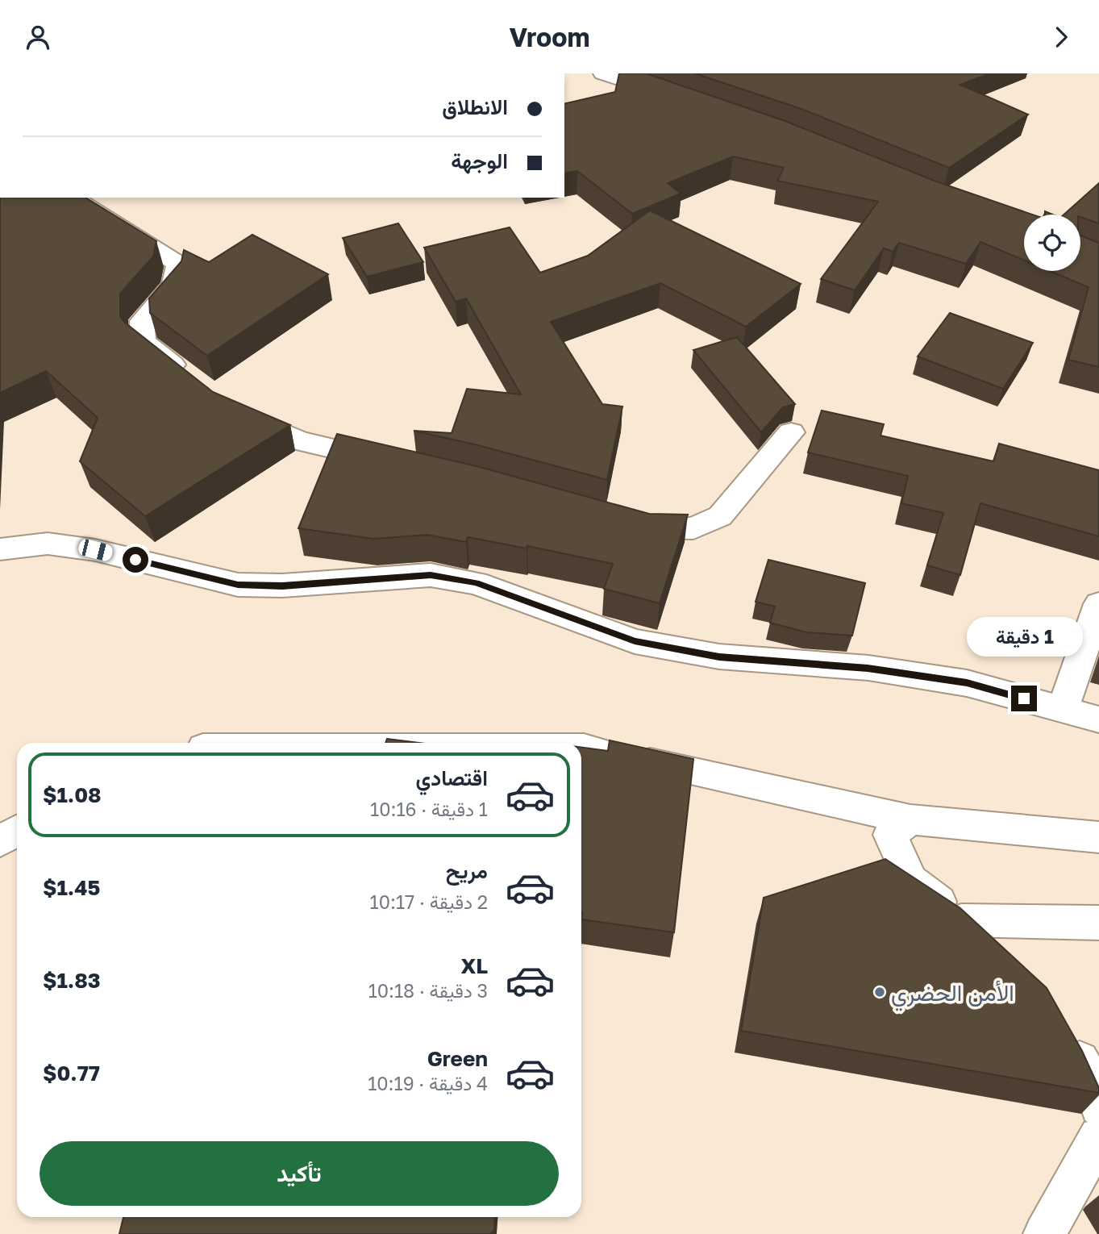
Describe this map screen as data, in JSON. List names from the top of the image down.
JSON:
{
  "places": ["الأمن الحضري"],
  "page": {
    "header": "Vroom",
    "banner": ["الانطلاق", "الوجهة"],
    "bubble": "1 دقيقة",
    "list": [
      {
        "name": "اقتصادي",
        "note": "1 دقيقة · 10:16",
        "value": "$1.08"
      },
      {
        "name": "مريح",
        "note": "2 دقيقة · 10:17",
        "value": "$1.45"
      },
      {
        "name": "XL",
        "note": "3 دقيقة · 10:18",
        "value": "$1.83"
      },
      {
        "name": "Green",
        "note": "4 دقيقة · 10:19",
        "value": "$0.77"
      }
    ],
    "buttons": "تأكيد"
  }
}
